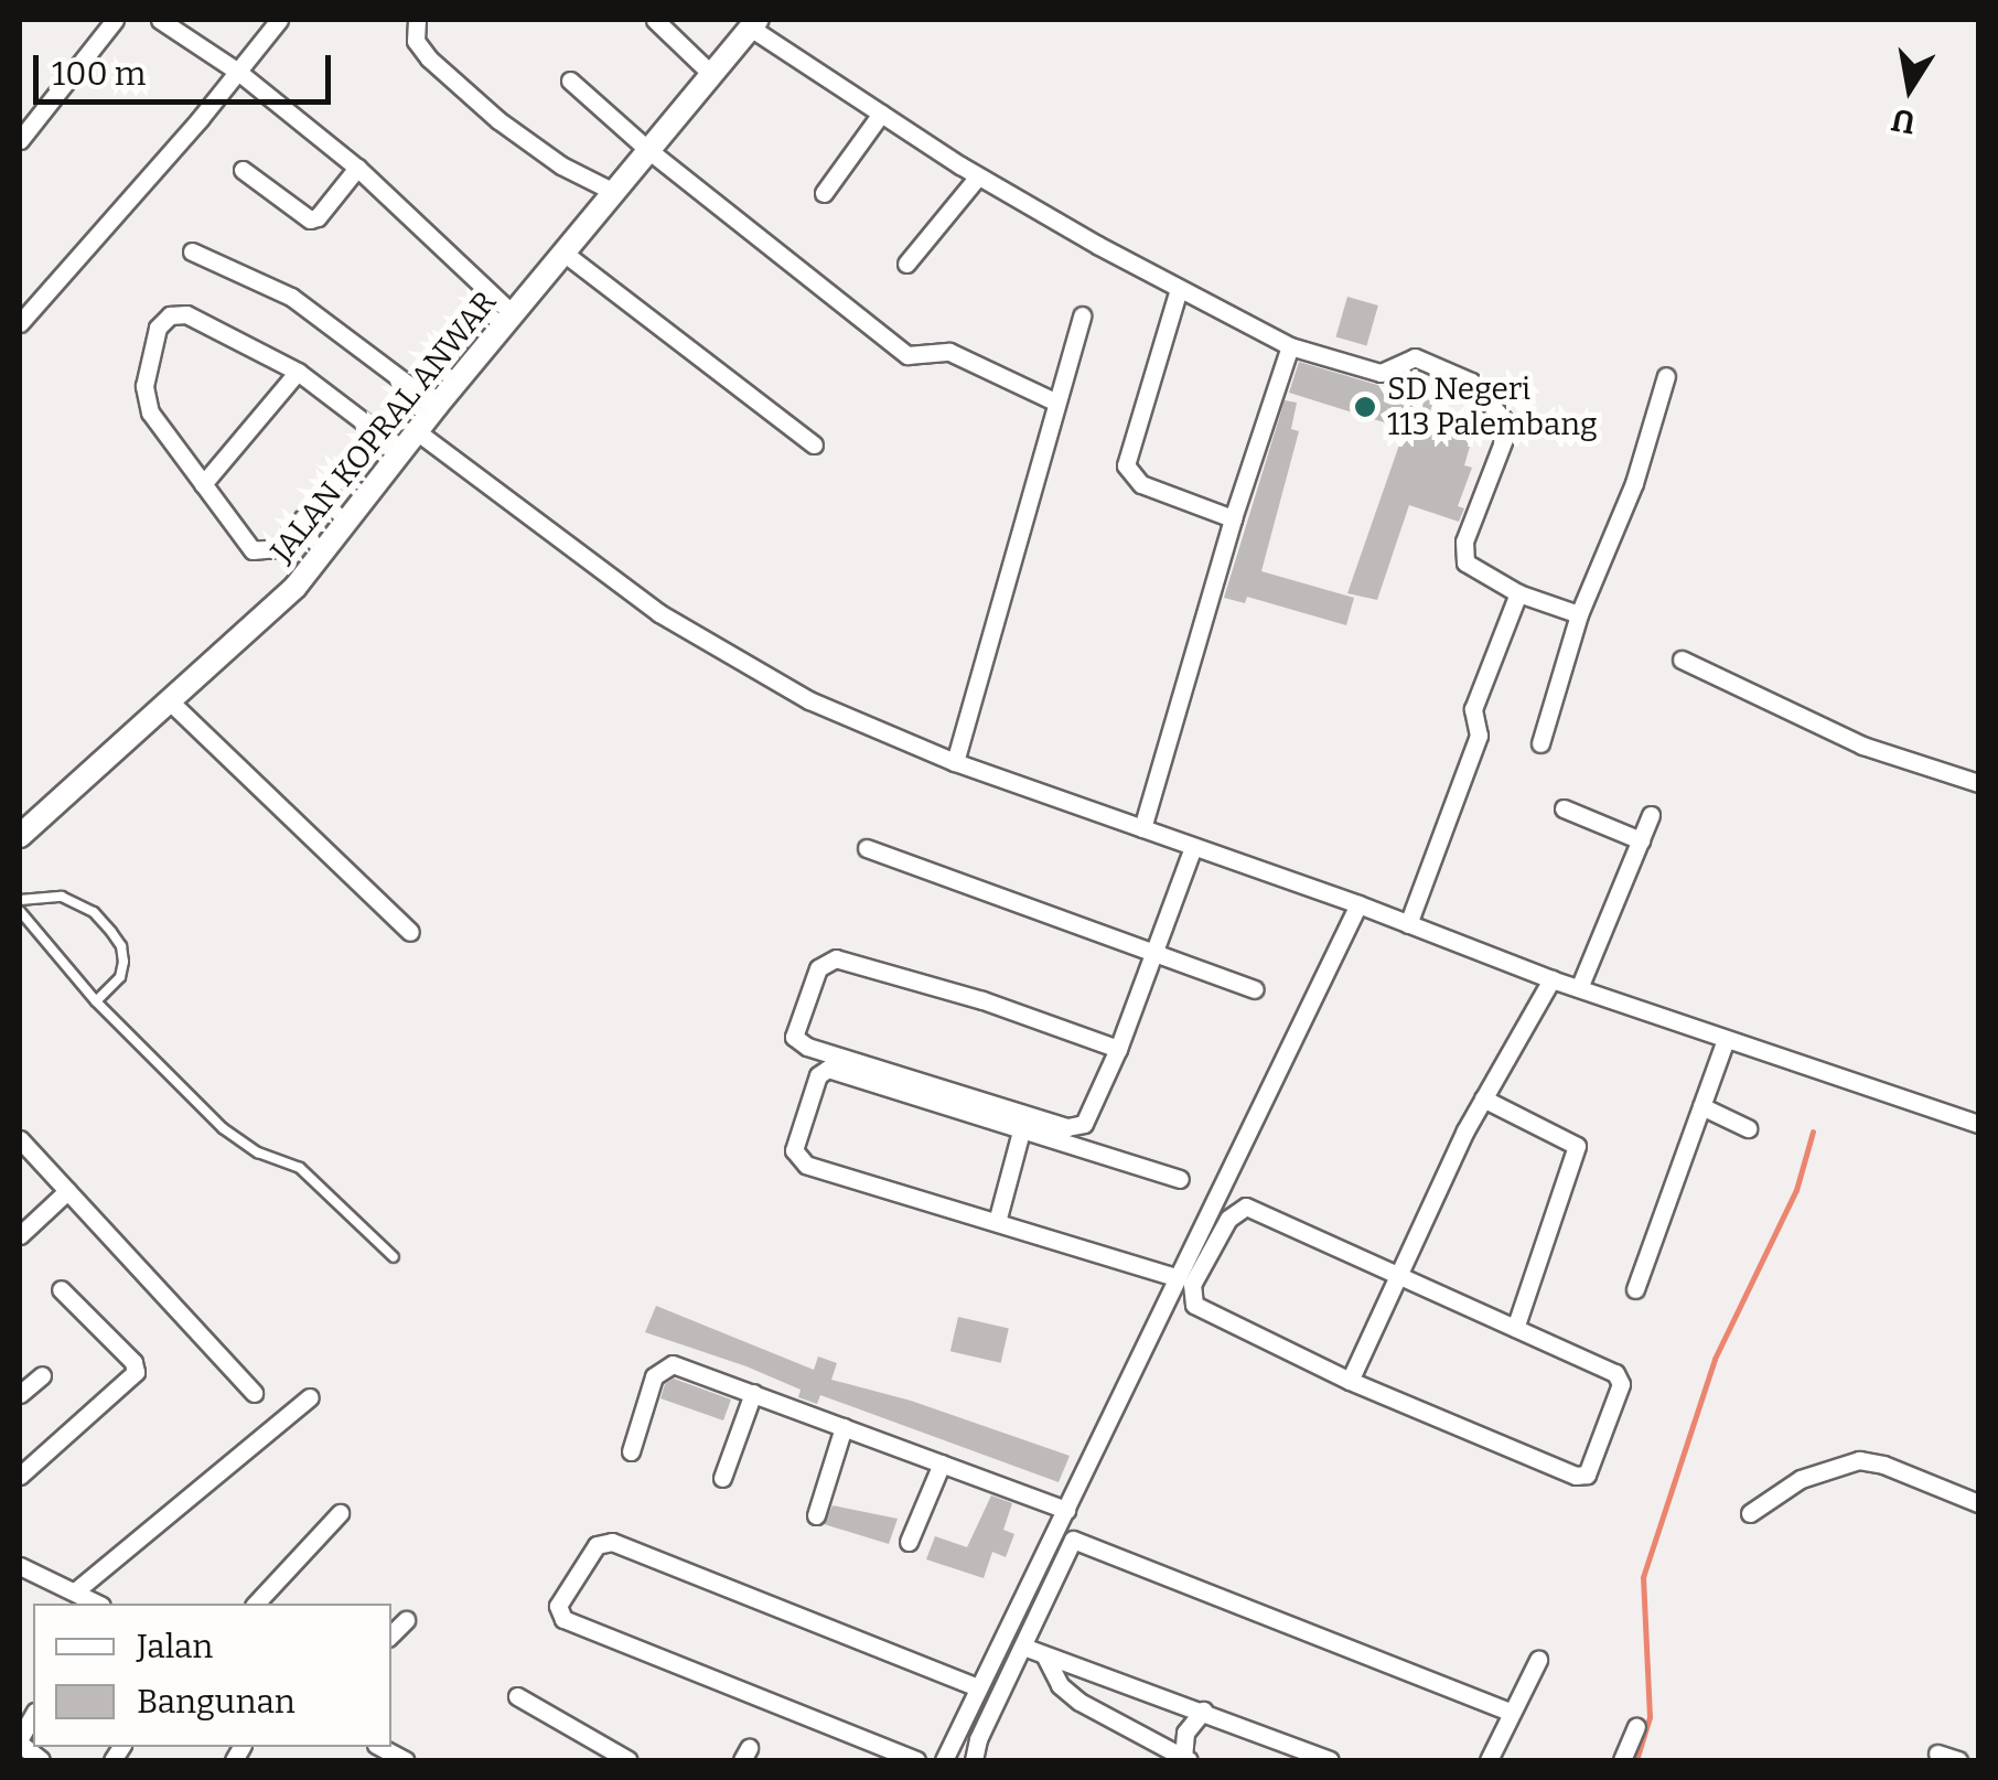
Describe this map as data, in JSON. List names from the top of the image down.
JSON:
{
  "streets": {
    "street": ["JALAN KOPRAL ANWAR"]
  },
  "places": ["SD Negeri 113 Palembang"],
  "legend": ["Jalan", "Bangunan"],
  "scale_bar": "100 m",
  "north": "bottom"
}
